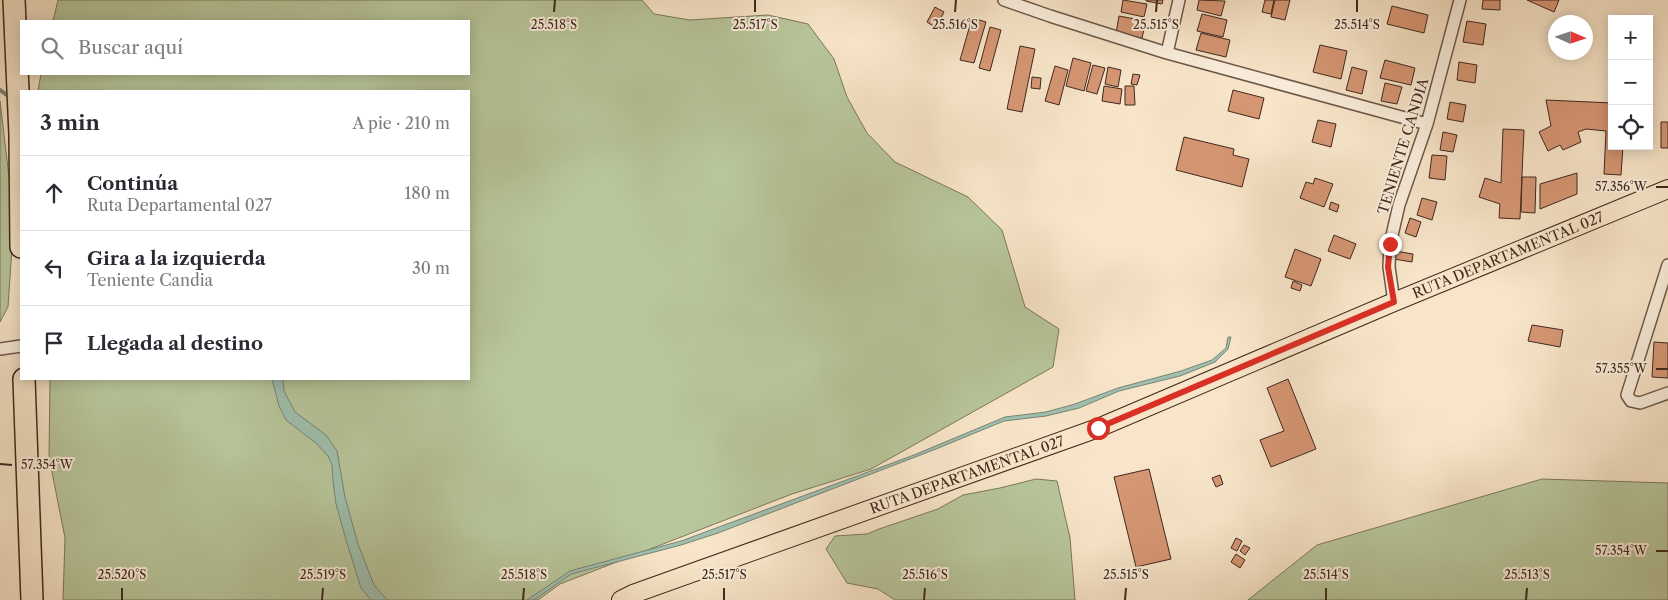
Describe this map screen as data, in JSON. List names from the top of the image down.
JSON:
{
  "streets": {
    "main road": ["RUTA DEPARTAMENTAL 027"],
    "street": ["TENIENTE CANDIA"]
  },
  "crossings": [
    ["TENIENTE CANDIA", "RUTA DEPARTAMENTAL 027"]
  ],
  "north": "right",
  "page": {
    "map_buttons": ["+", "−"],
    "search": "Buscar aquí",
    "heading": ["3 min", "A pie · 210 m"],
    "list": [
      ["Continúa", "Ruta Departamental 027", "180 m"],
      ["Gira a la izquierda", "Teniente Candia", "30 m"],
      "Llegada al destino"
    ]
  },
  "coordinates": [
    "25.518°S",
    "25.517°S",
    "25.516°S",
    "25.515°S",
    "25.514°S",
    "57.356°W",
    "57.355°W",
    "57.354°W",
    "25.520°S",
    "25.519°S",
    "25.513°S"
  ]
}
